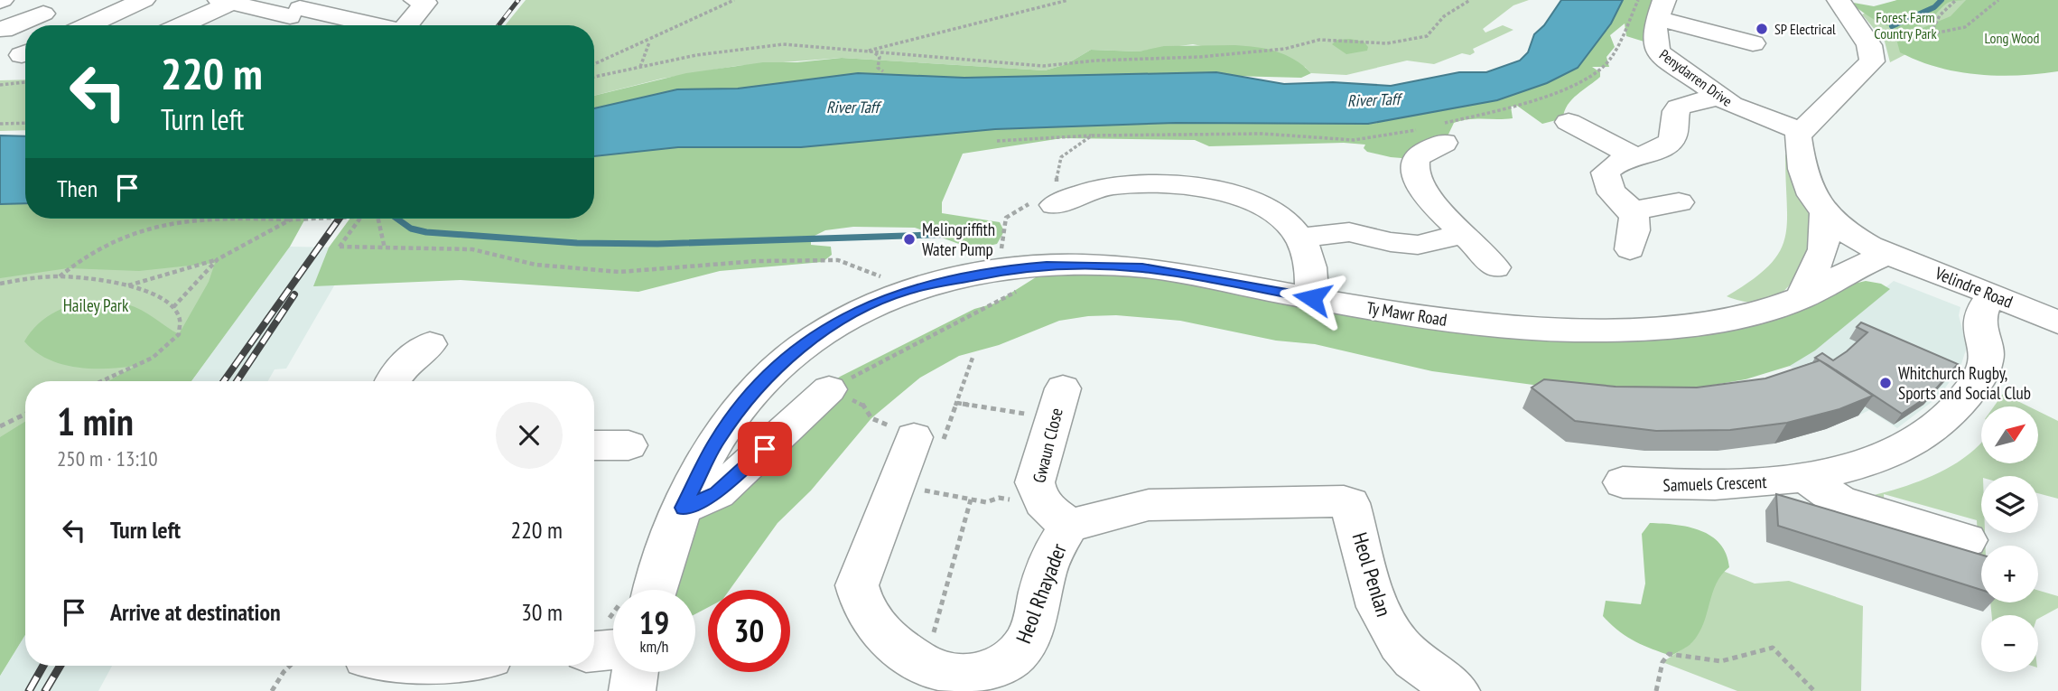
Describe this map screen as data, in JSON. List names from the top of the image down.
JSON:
{
  "streets": {
    "street": [
      "Penydarren Drive",
      "Velindre Road",
      "Ty Mawr Road",
      "Gwaun Close",
      "Samuels Crescent",
      "Heol Penlan",
      "Heol Rhayader"
    ]
  },
  "crossings": [
    ["Penydarren Drive", "Velindre Road"],
    ["Velindre Road", "Ty Mawr Road"],
    ["Velindre Road", "Samuels Crescent"],
    ["Gwaun Close", "Heol Rhayader"],
    ["Heol Penlan", "Heol Rhayader"]
  ],
  "water": ["River Taff"],
  "parks": ["Forest Farm Country Park", "Long Wood", "Hailey Park"],
  "places": ["SP Electrical", "Melingriffith Water Pump", "Whitchurch Rugby, Sports and Social Club"],
  "north": "top right",
  "page": {
    "turn": ["220 m", "Turn left"],
    "then": "Then",
    "heading": ["1 min", "250 m · 13:10"],
    "map_buttons": ["+", "−"],
    "list": [
      {
        "name": "Turn left",
        "value": "220 m"
      },
      {
        "name": "Arrive at destination",
        "value": "30 m"
      }
    ],
    "speed": "19 km/h",
    "limit": "30"
  }
}
